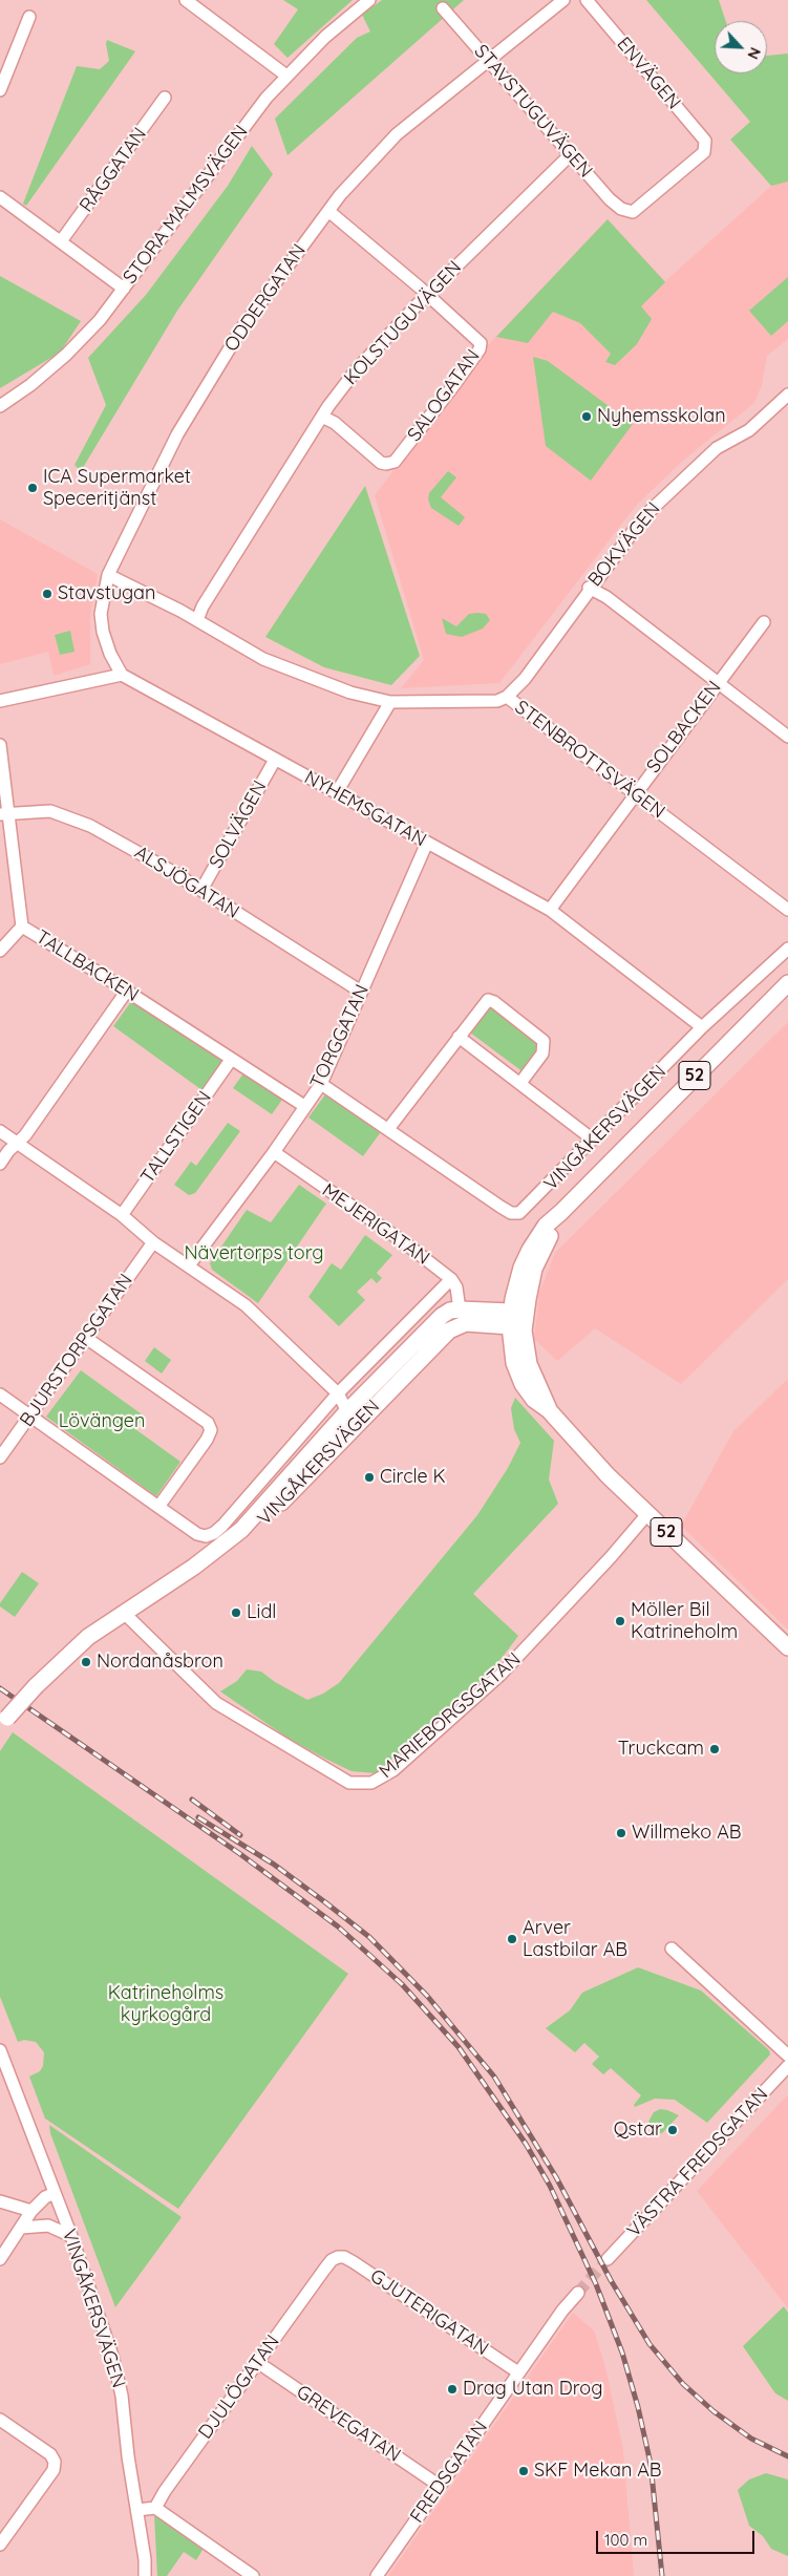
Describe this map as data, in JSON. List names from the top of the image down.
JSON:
{
  "streets": {
    "main road": ["52", "VINGÅKERSVÄGEN"],
    "street": [
      "ENVÄGEN",
      "STAVSTUGUVÄGEN",
      "RÅGGATAN",
      "STORA MALMSVÄGEN",
      "ODDERGATAN",
      "KOLSTUGUVÄGEN",
      "SALOGATAN",
      "BOKVÄGEN",
      "SOLBACKEN",
      "STENBROTTSVÄGEN",
      "NYHEMSGATAN",
      "SOLVÄGEN",
      "ALSJÖGATAN",
      "TALLBACKEN",
      "TORGGATAN",
      "TALLSTIGEN",
      "MEJERIGATAN",
      "BJURSTORPSGATAN",
      "MARIEBORGSGATAN",
      "VÄSTRA FREDSGATAN",
      "GJUTERIGATAN",
      "DJULÖGATAN",
      "GREVEGATAN",
      "FREDSGATAN"
    ]
  },
  "crossings": [
    ["ENVÄGEN", "STAVSTUGUVÄGEN"],
    ["STAVSTUGUVÄGEN", "ODDERGATAN"],
    ["STAVSTUGUVÄGEN", "KOLSTUGUVÄGEN"],
    ["ODDERGATAN", "SALOGATAN"],
    ["ODDERGATAN", "STENBROTTSVÄGEN"],
    ["ODDERGATAN", "NYHEMSGATAN"],
    ["KOLSTUGUVÄGEN", "SALOGATAN"],
    ["KOLSTUGUVÄGEN", "STENBROTTSVÄGEN"],
    ["BOKVÄGEN", "STENBROTTSVÄGEN"],
    ["SOLBACKEN", "STENBROTTSVÄGEN"],
    ["SOLBACKEN", "NYHEMSGATAN"],
    ["NYHEMSGATAN", "SOLVÄGEN"],
    ["NYHEMSGATAN", "TORGGATAN"],
    ["NYHEMSGATAN", "VINGÅKERSVÄGEN"],
    ["SOLVÄGEN", "ALSJÖGATAN"],
    ["ALSJÖGATAN", "TALLBACKEN"],
    ["ALSJÖGATAN", "TORGGATAN"],
    ["TALLBACKEN", "TORGGATAN"],
    ["TALLBACKEN", "TALLSTIGEN"],
    ["TORGGATAN", "MEJERIGATAN"],
    ["52", "VINGÅKERSVÄGEN"],
    ["52", "MARIEBORGSGATAN"],
    ["VINGÅKERSVÄGEN", "MEJERIGATAN"],
    ["VINGÅKERSVÄGEN", "BJURSTORPSGATAN"],
    ["VINGÅKERSVÄGEN", "MARIEBORGSGATAN"],
    ["GJUTERIGATAN", "DJULÖGATAN"],
    ["GJUTERIGATAN", "FREDSGATAN"],
    ["DJULÖGATAN", "GREVEGATAN"],
    ["GREVEGATAN", "FREDSGATAN"]
  ],
  "parks": ["Nävertorps torg", "Lövängen", "Katrineholms kyrkogård"],
  "places": [
    "Nyhemsskolan",
    "ICA Supermarket Speceritjänst",
    "Stavstugan",
    "Circle K",
    "Lidl",
    "Möller Bil Katrineholm",
    "Nordanåsbron",
    "Truckcam",
    "Willmeko AB",
    "Arver Lastbilar AB",
    "Qstar",
    "Drag Utan Drog",
    "SKF Mekan AB"
  ],
  "scale_bar": "100 m",
  "north": "bottom right"
}
